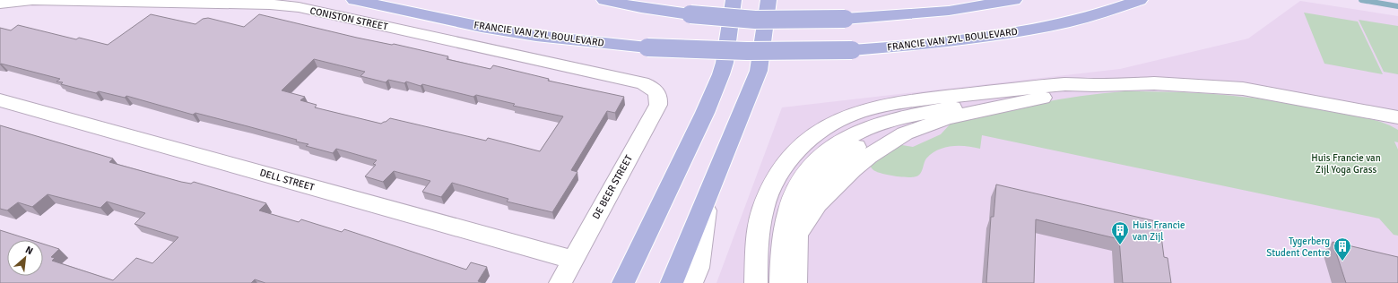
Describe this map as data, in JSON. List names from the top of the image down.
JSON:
{
  "streets": {
    "main road": ["FRANCIE VAN ZYL BOULEVARD"],
    "street": ["CONISTON STREET", "DELL STREET", "DE BEER STREET"]
  },
  "crossings": [
    ["CONISTON STREET", "DE BEER STREET"],
    ["DELL STREET", "DE BEER STREET"]
  ],
  "parks": ["Huis Francie van Zijl Yoga Grass"],
  "places": {
    "building": ["Huis Francie van Zijl", "Tygerberg Student Centre"]
  },
  "north": "top right"
}
